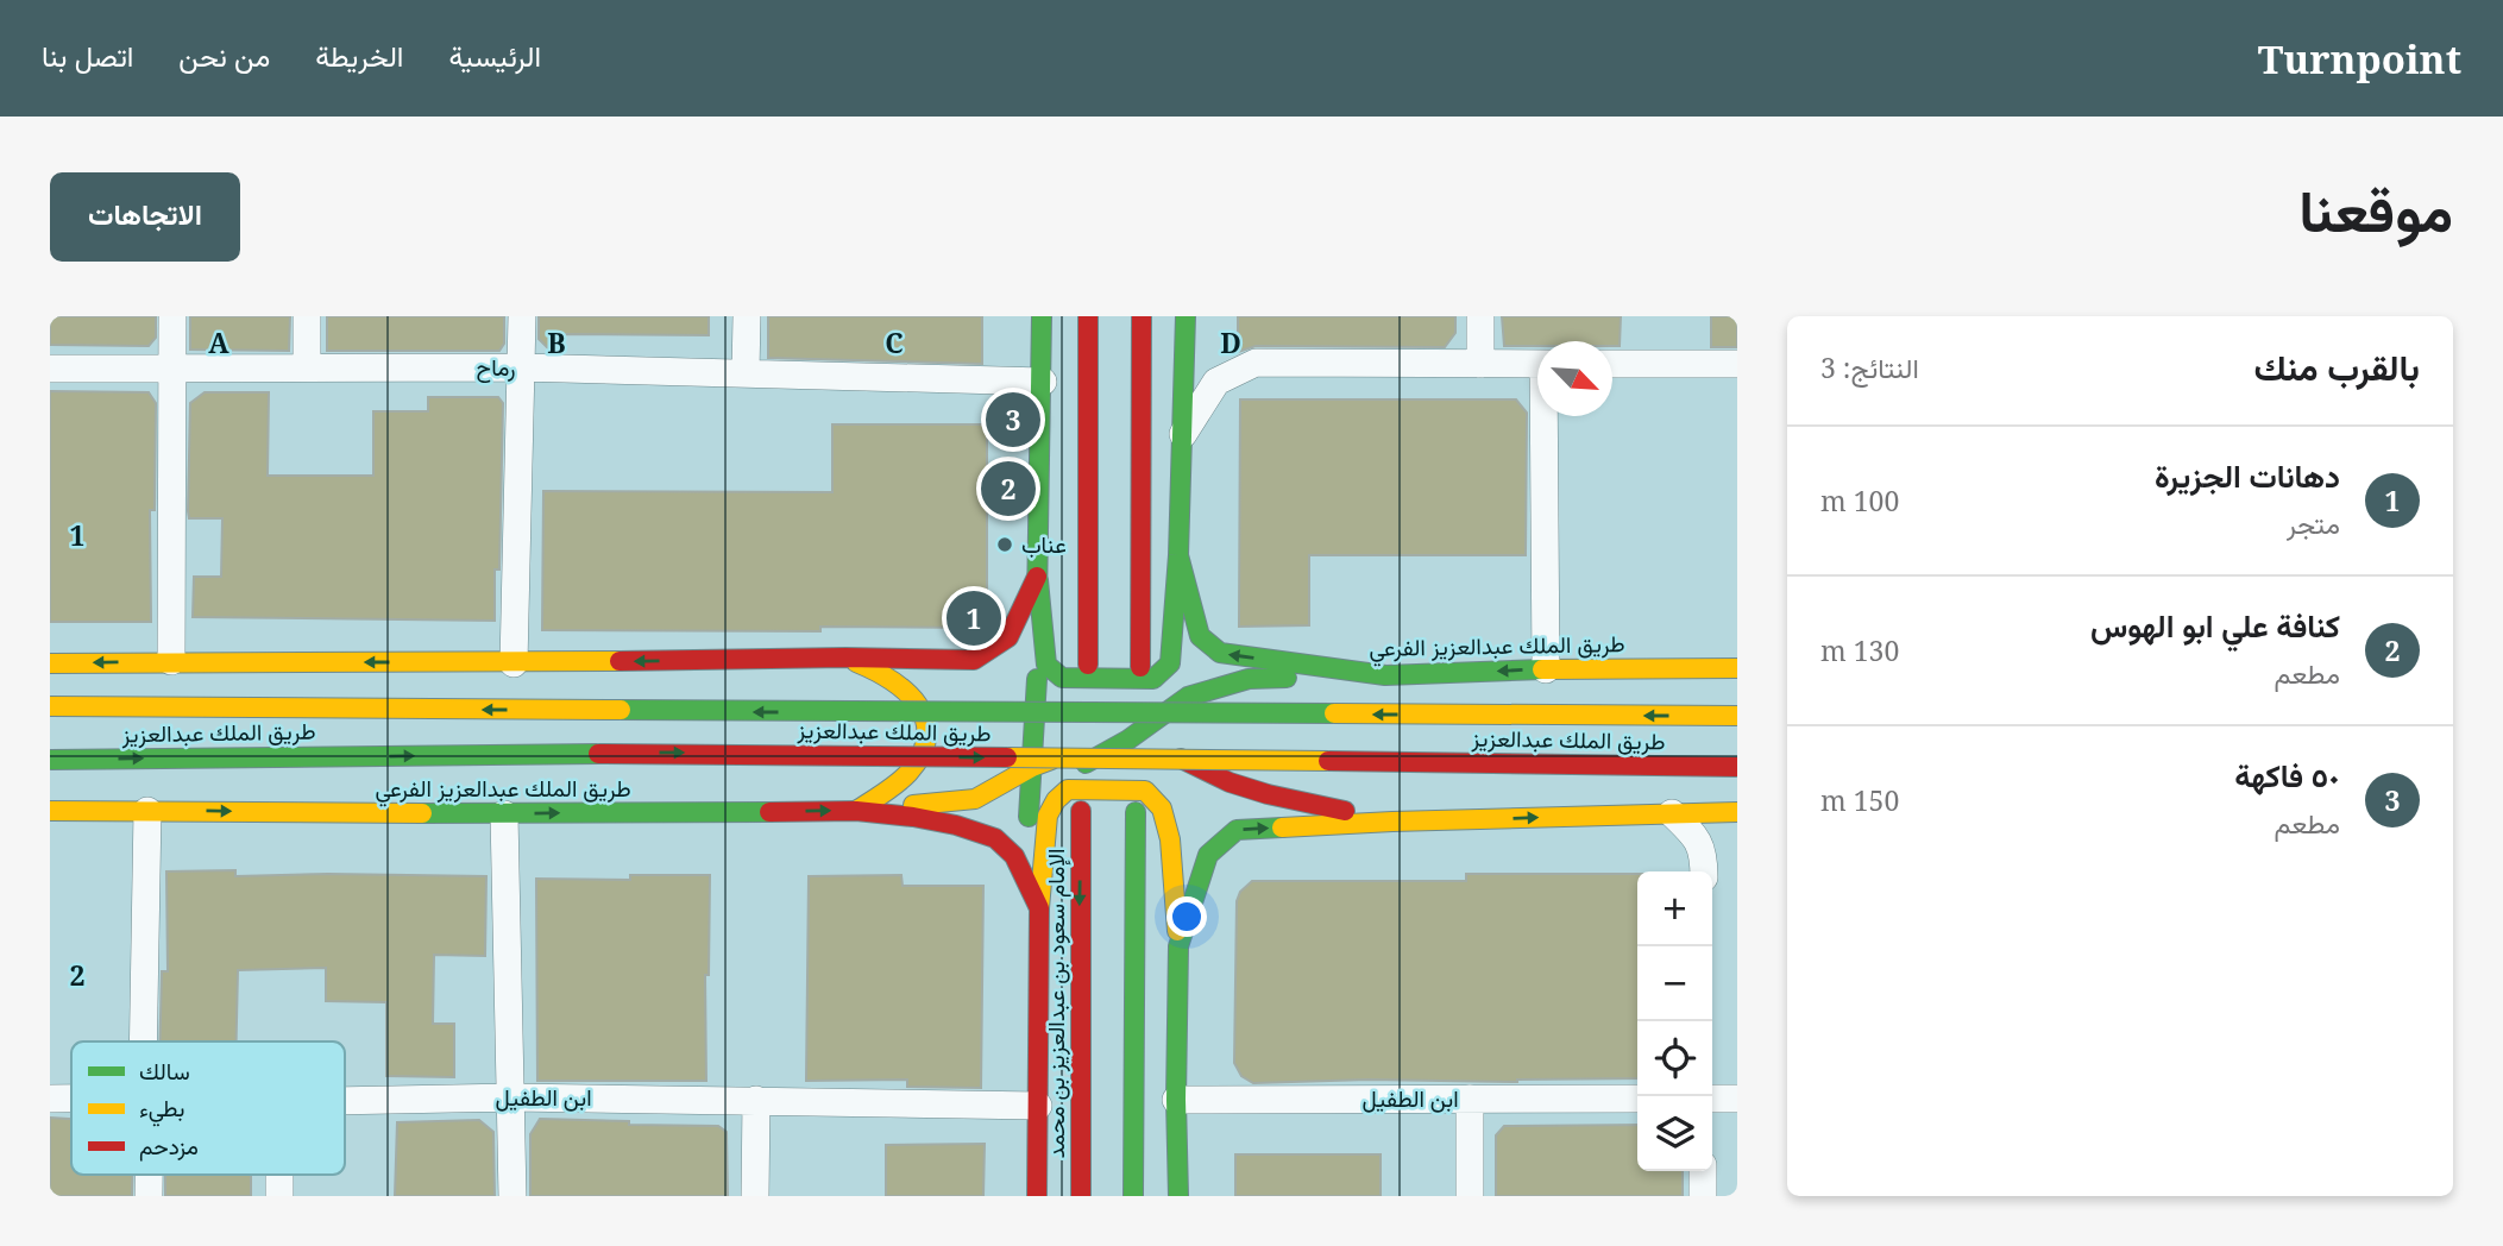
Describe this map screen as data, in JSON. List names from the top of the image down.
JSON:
{
  "streets": {
    "street": [
      "رماح",
      "طريق الملك عبدالعزيز الفرعي",
      "طريق الملك عبدالعزيز",
      "الإمام سعود بن عبدالعزيز بن محمد",
      "ابن الطفيل"
    ]
  },
  "crossings": [
    ["طريق الملك عبدالعزيز الفرعي", "الإمام سعود بن عبدالعزيز بن محمد"],
    ["الإمام سعود بن عبدالعزيز بن محمد", "ابن الطفيل"]
  ],
  "places": ["عناب"],
  "legend": ["سالك", "بطيء", "مزدحم"],
  "north": "bottom right",
  "page": {
    "header": "Turnpoint",
    "nav": [
      "الرئيسية",
      "الخريطة",
      "من نحن",
      "اتصل بنا"
    ],
    "title": "موقعنا",
    "buttons": "الاتجاهات",
    "heading": ["بالقرب منك", "النتائج: 3"],
    "pins": ["3", "2", "1"],
    "list": [
      {
        "mark": "1",
        "name": "دهانات الجزيرة",
        "note": "متجر",
        "value": "100 m"
      },
      {
        "mark": "2",
        "name": "كنافة علي ابو الهوس",
        "note": "مطعم",
        "value": "130 m"
      },
      {
        "mark": "3",
        "name": "٥٠ فاكهة",
        "note": "مطعم",
        "value": "150 m"
      }
    ],
    "map_buttons": ["+", "−"]
  },
  "grid": {
    "columns": [
      "A",
      "B",
      "C",
      "D"
    ],
    "rows": ["1", "2"]
  }
}
